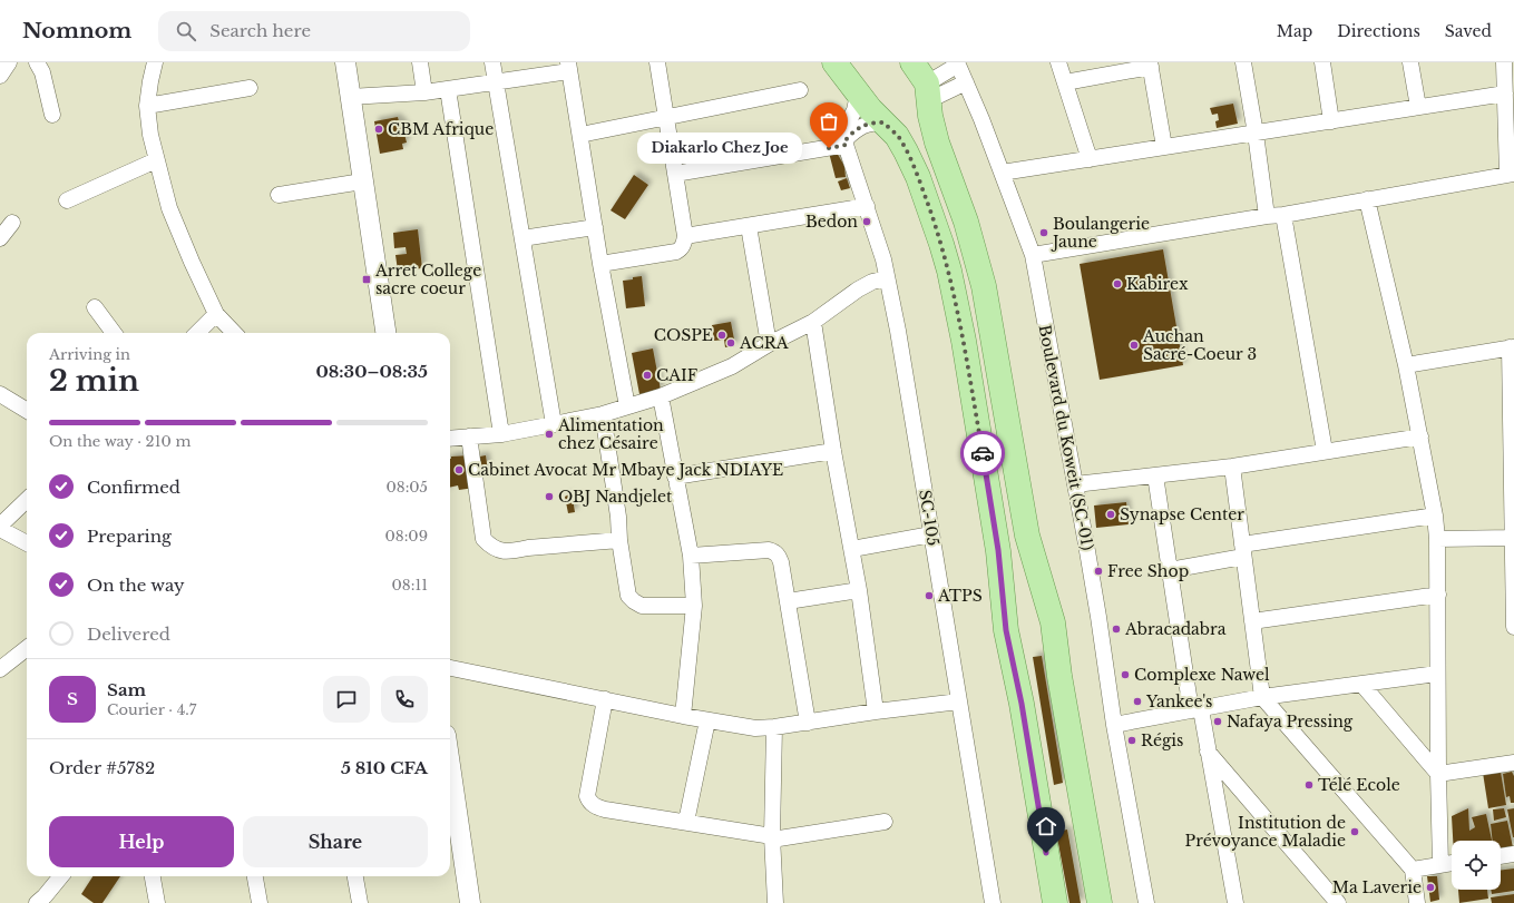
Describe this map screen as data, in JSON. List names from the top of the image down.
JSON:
{
  "streets": {
    "street": ["Boulevard du Koweit (SC-01)", "SC-105"]
  },
  "places": {
    "other": [
      "CBM Afrique",
      "Diakarlo Chez Joe",
      "Bedon",
      "Boulangerie Jaune",
      "Kabirex",
      "COSPE",
      "ACRA",
      "Auchan Sacré-Coeur 3",
      "CAIF",
      "Alimentation chez Césaire",
      "Cabinet Avocat Mr Mbaye Jack NDIAYE",
      "OBJ Nandjelet",
      "Synapse Center",
      "Free Shop",
      "ATPS",
      "Abracadabra",
      "Complexe Nawel",
      "Yankee's",
      "Nafaya Pressing",
      "Régis",
      "Télé Ecole",
      "Institution de Prévoyance Maladie",
      "Ma Laverie"
    ],
    "transit": ["Arret College sacre coeur"]
  },
  "page": {
    "header": "Nomnom",
    "search": "Search here",
    "nav": ["Map", "Directions", "Saved"],
    "bubble": "Diakarlo Chez Joe",
    "heading": ["2 min", "Arriving in", "08:30–08:35"],
    "panel": [
      "Sam",
      "Courier · 4.7",
      "Order #5782",
      "5 810 CFA"
    ],
    "bar": "On the way · 210 m",
    "list": [
      ["Confirmed", "08:05"],
      ["Preparing", "08:09"],
      ["On the way", "08:11"],
      "Delivered"
    ],
    "round": "S",
    "buttons": ["Help", "Share"]
  }
}
